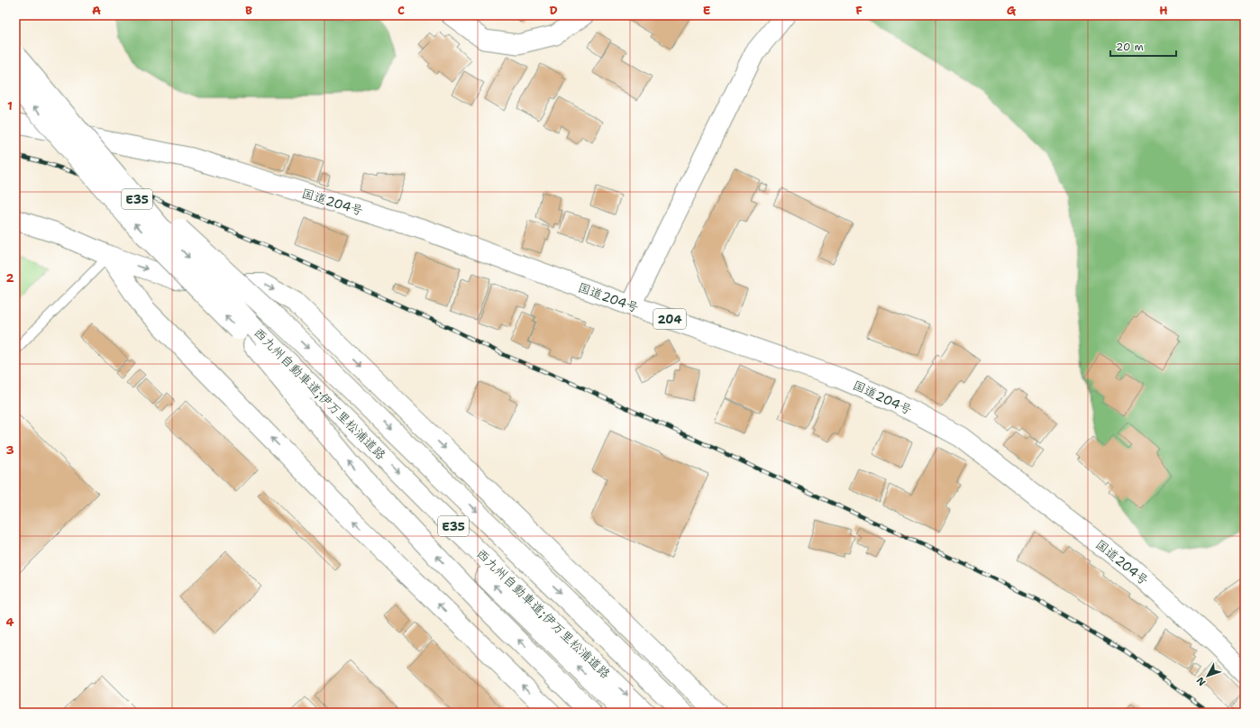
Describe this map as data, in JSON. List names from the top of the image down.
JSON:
{
  "streets": {
    "main road": [
      "E35",
      "国道204号",
      "204",
      "西九州自動車道;伊万里松浦道路"
    ]
  },
  "scale_bar": "20 m",
  "north": "bottom left",
  "grid": {
    "columns": [
      "A",
      "B",
      "C",
      "D",
      "E",
      "F",
      "G",
      "H"
    ],
    "rows": [
      "1",
      "2",
      "3",
      "4"
    ]
  }
}
